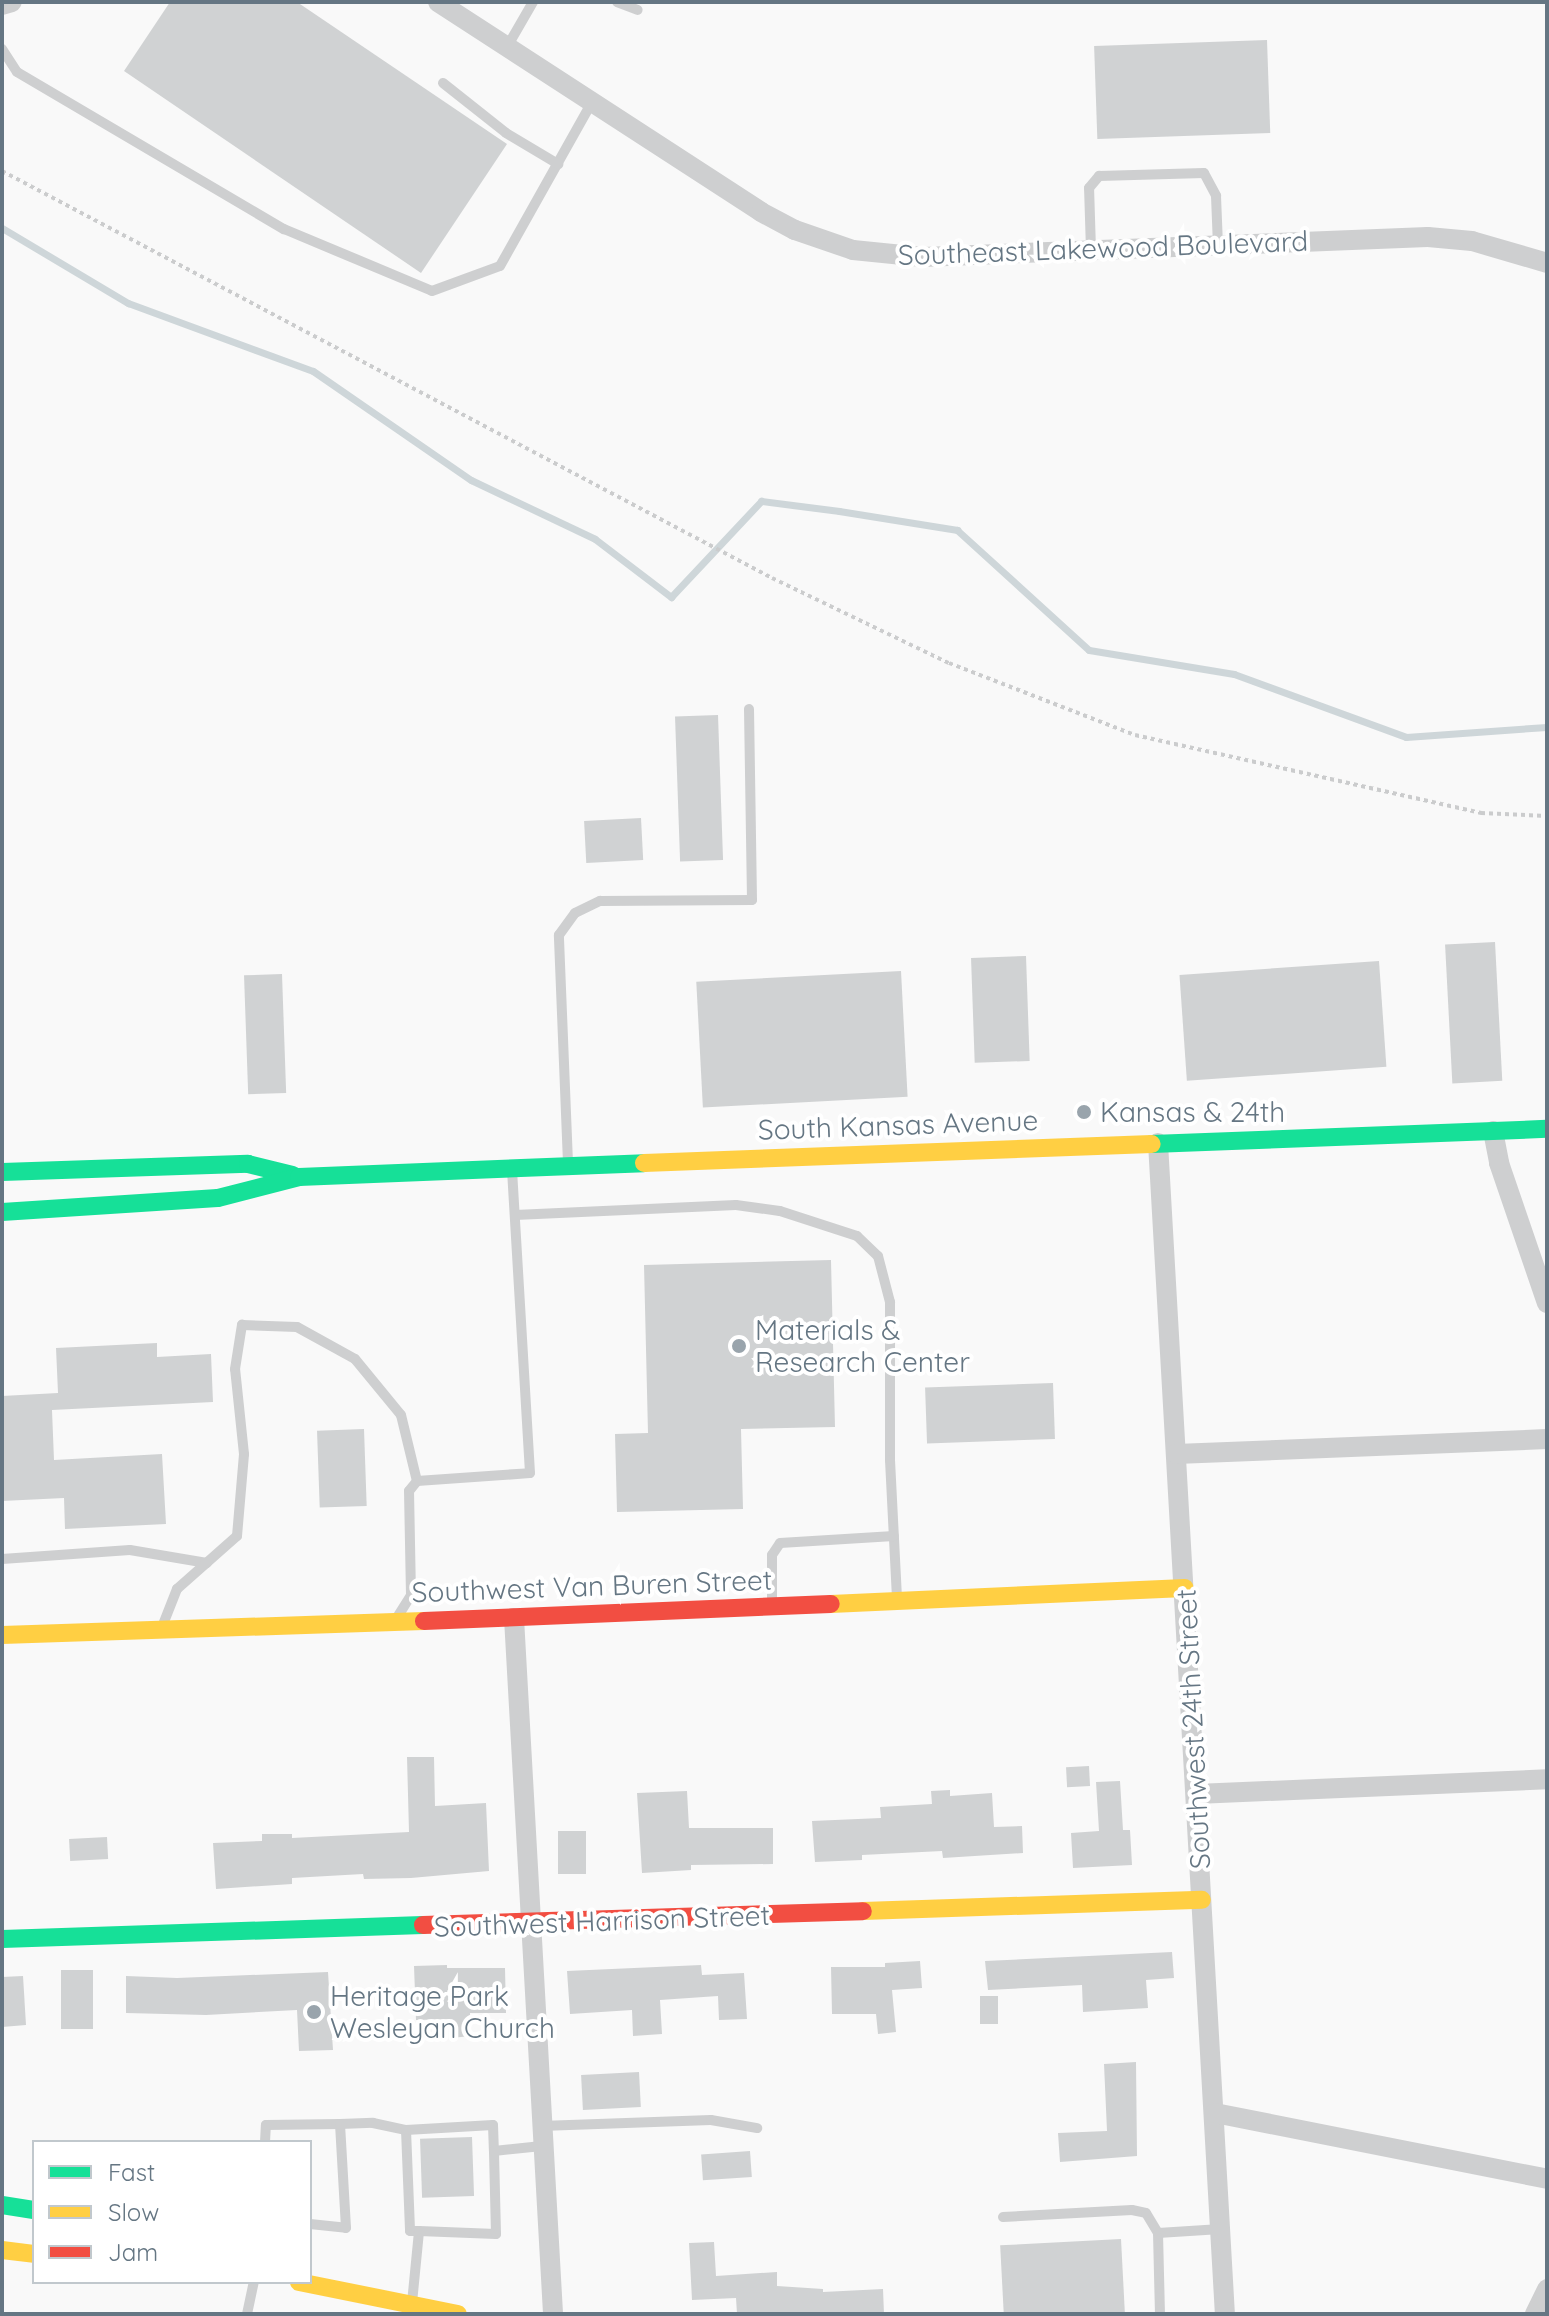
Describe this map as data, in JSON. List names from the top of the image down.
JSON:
{
  "streets": {
    "street": [
      "Southeast Lakewood Boulevard",
      "South Kansas Avenue",
      "Southwest Van Buren Street",
      "Southwest 24th Street",
      "Southwest Harrison Street"
    ]
  },
  "crossings": [
    ["South Kansas Avenue", "Southwest 24th Street"],
    ["Southwest Van Buren Street", "Southwest 24th Street"],
    ["Southwest 24th Street", "Southwest Harrison Street"]
  ],
  "places": ["Kansas & 24th", "Materials & Research Center", "Heritage Park Wesleyan Church"],
  "legend": ["Fast", "Slow", "Jam"]
}
